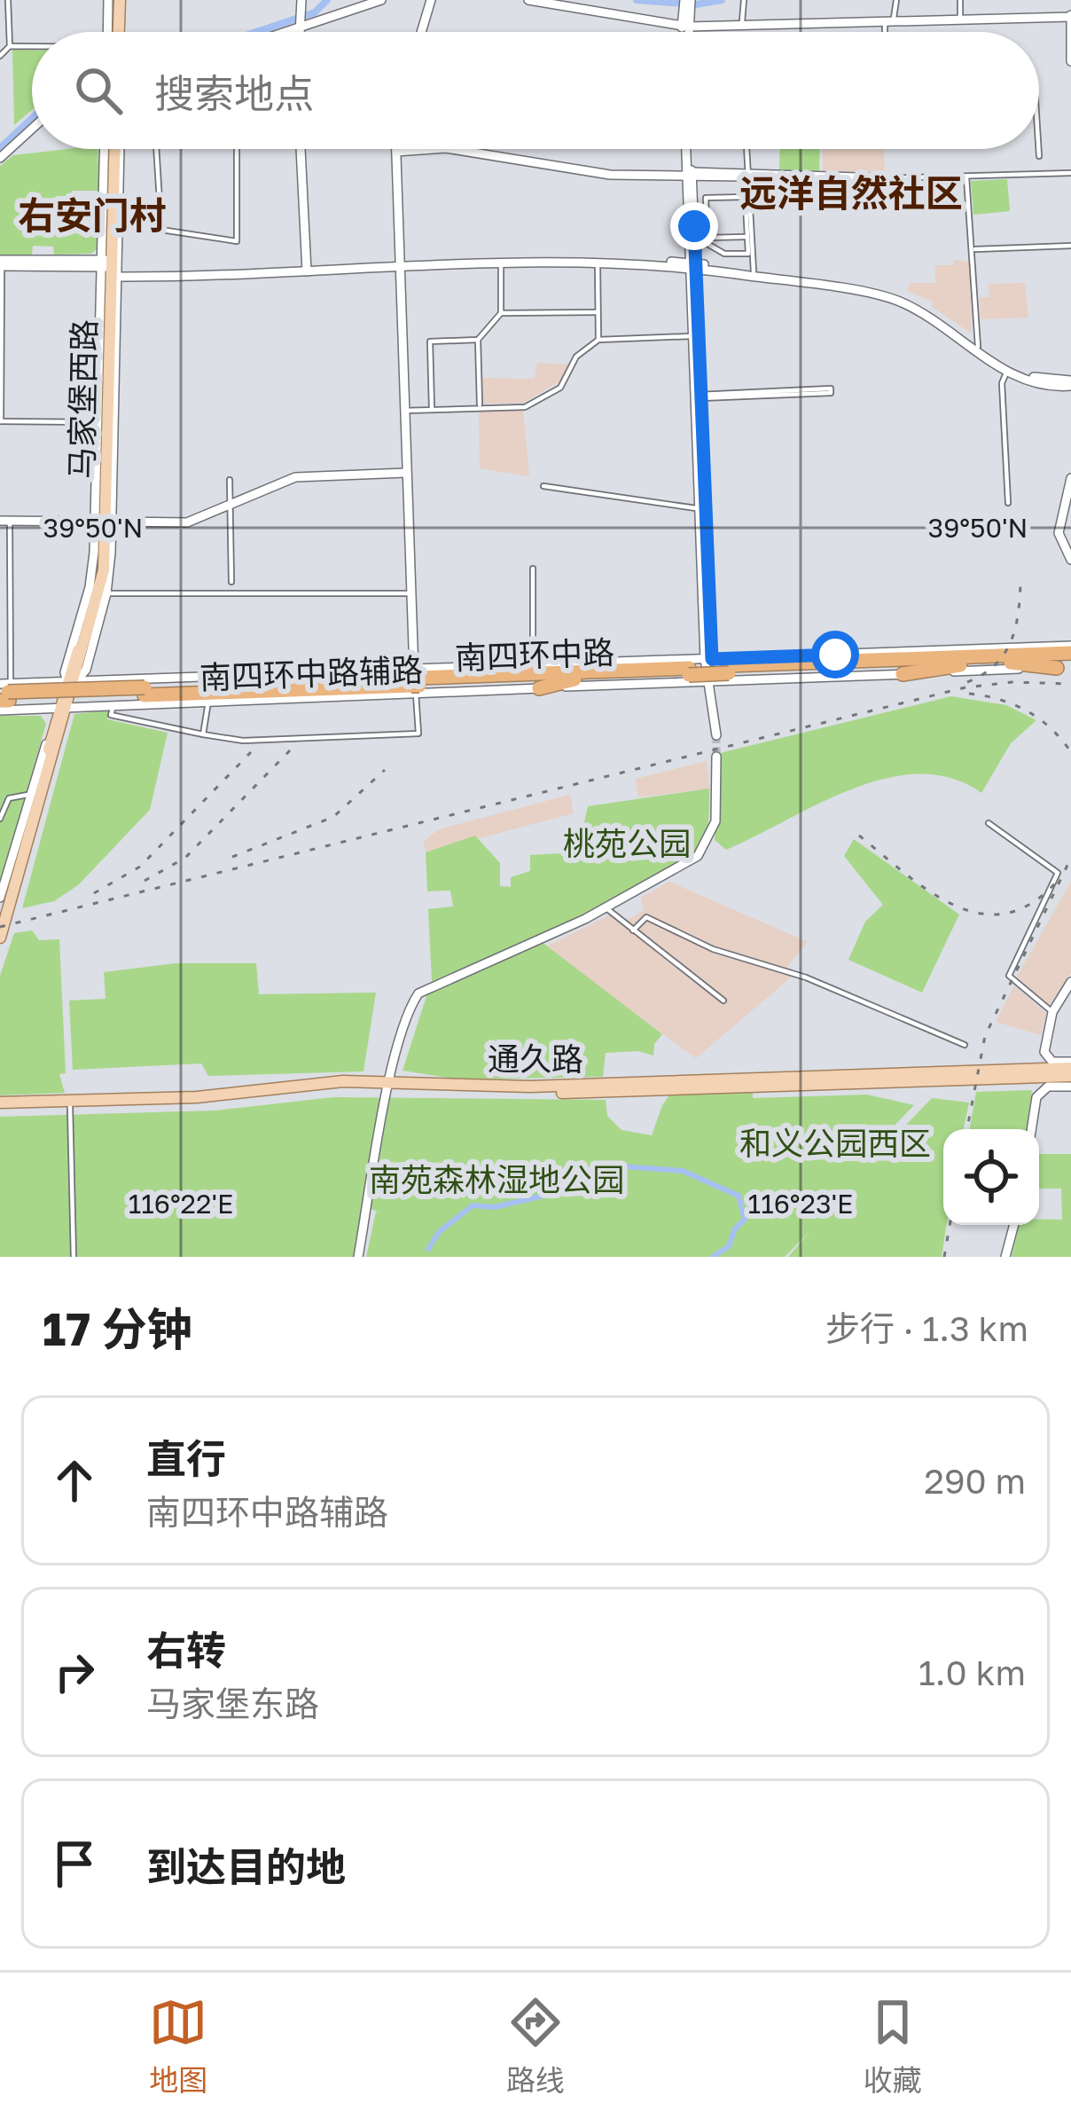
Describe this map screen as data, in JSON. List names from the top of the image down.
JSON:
{
  "streets": {
    "highway": ["南四环中路"],
    "main road": ["马家堡西路", "南四环中路辅路", "通久路"]
  },
  "crossings": [
    ["马家堡西路", "南四环中路辅路"],
    ["南四环中路", "南四环中路辅路"]
  ],
  "districts": ["远洋自然社区", "右安门村"],
  "parks": ["桃苑公园", "和义公园西区", "南苑森林湿地公园"],
  "page": {
    "search": "搜索地点",
    "heading": ["17 分钟", "步行 · 1.3 km"],
    "list": [
      ["直行", "南四环中路辅路", "290 m"],
      ["右转", "马家堡东路", "1.0 km"],
      "到达目的地"
    ],
    "nav": ["地图", "路线", "收藏"]
  },
  "coordinates": ["39°50'N", "116°22'E", "116°23'E"]
}
